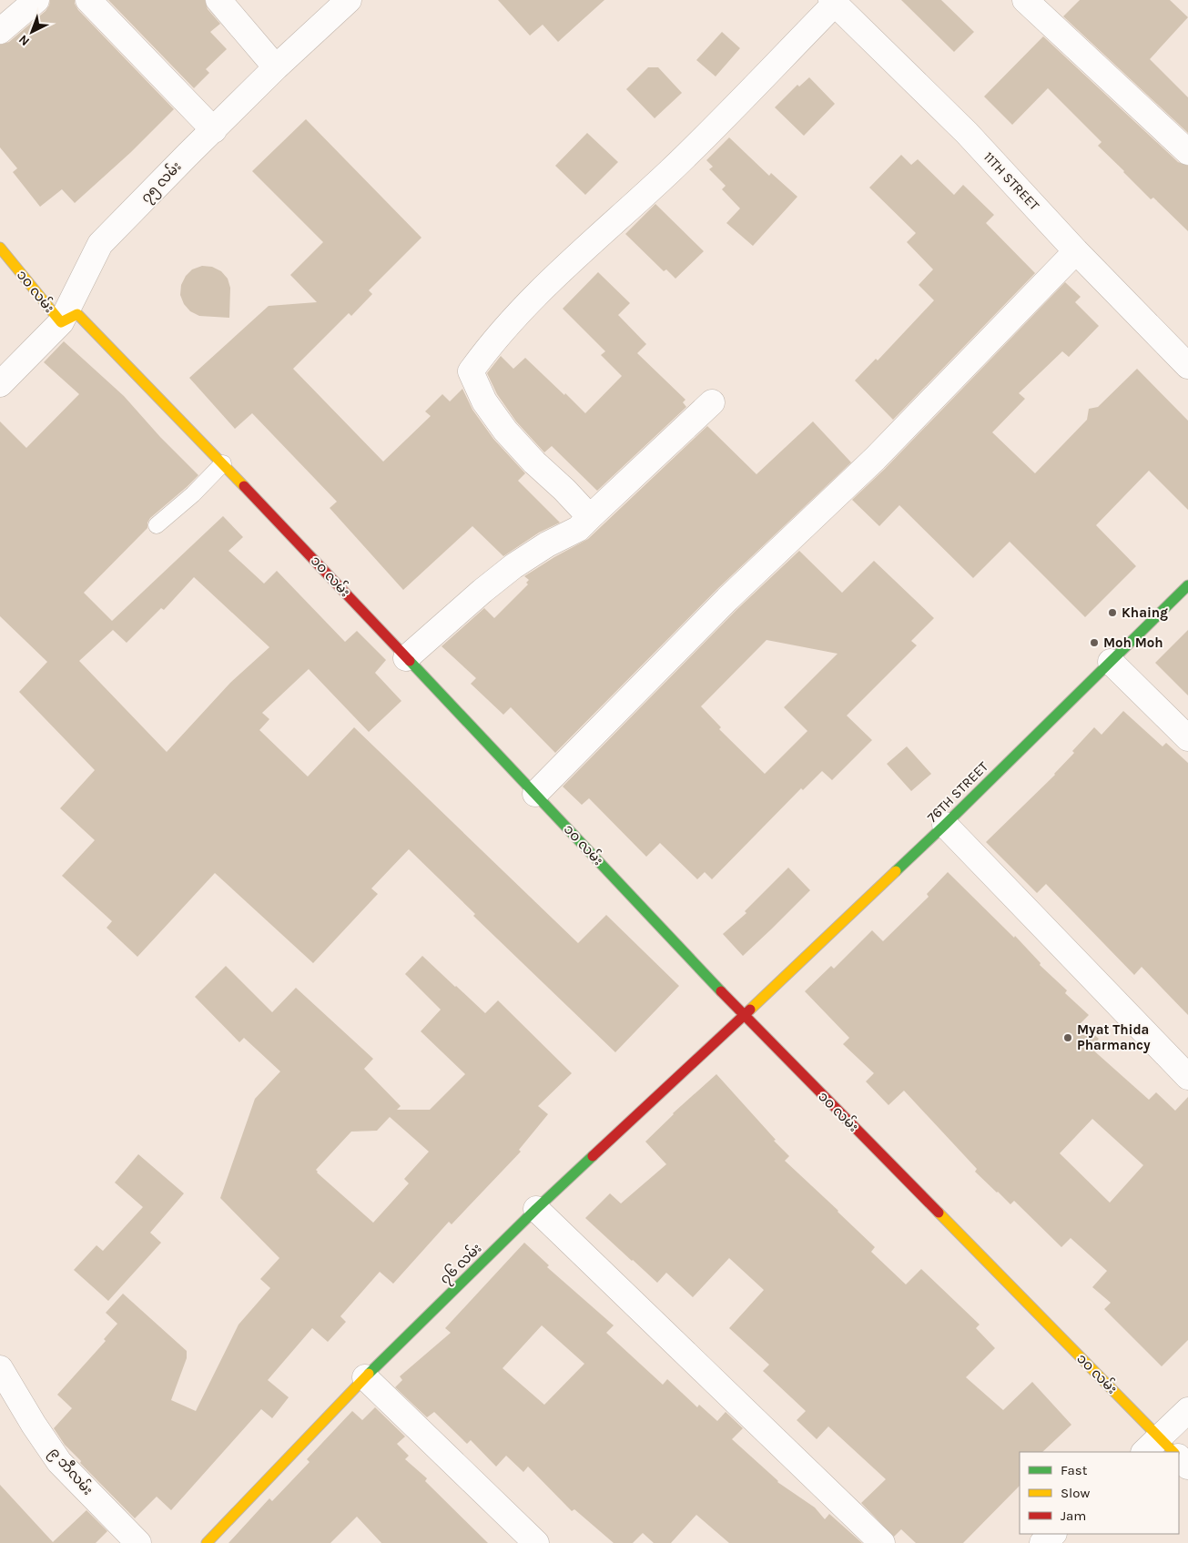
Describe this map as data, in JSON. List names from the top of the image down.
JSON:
{
  "streets": {
    "street": [
      "11TH STREET",
      "၇၅ လမ်း",
      "၁၀ လမ်း",
      "76TH STREET",
      "၇၆ လမ်း",
      "၉ ဘီလမ်း"
    ]
  },
  "crossings": [
    ["၇၅ လမ်း", "၁၀ လမ်း"],
    ["၁၀ လမ်း", "76TH STREET"],
    ["၁၀ လမ်း", "၇၆ လမ်း"],
    ["76TH STREET", "၇၆ လမ်း"]
  ],
  "places": ["Khaing", "Moh Moh", "Myat Thida Pharmancy"],
  "legend": ["Fast", "Slow", "Jam"],
  "north": "bottom left"
}
